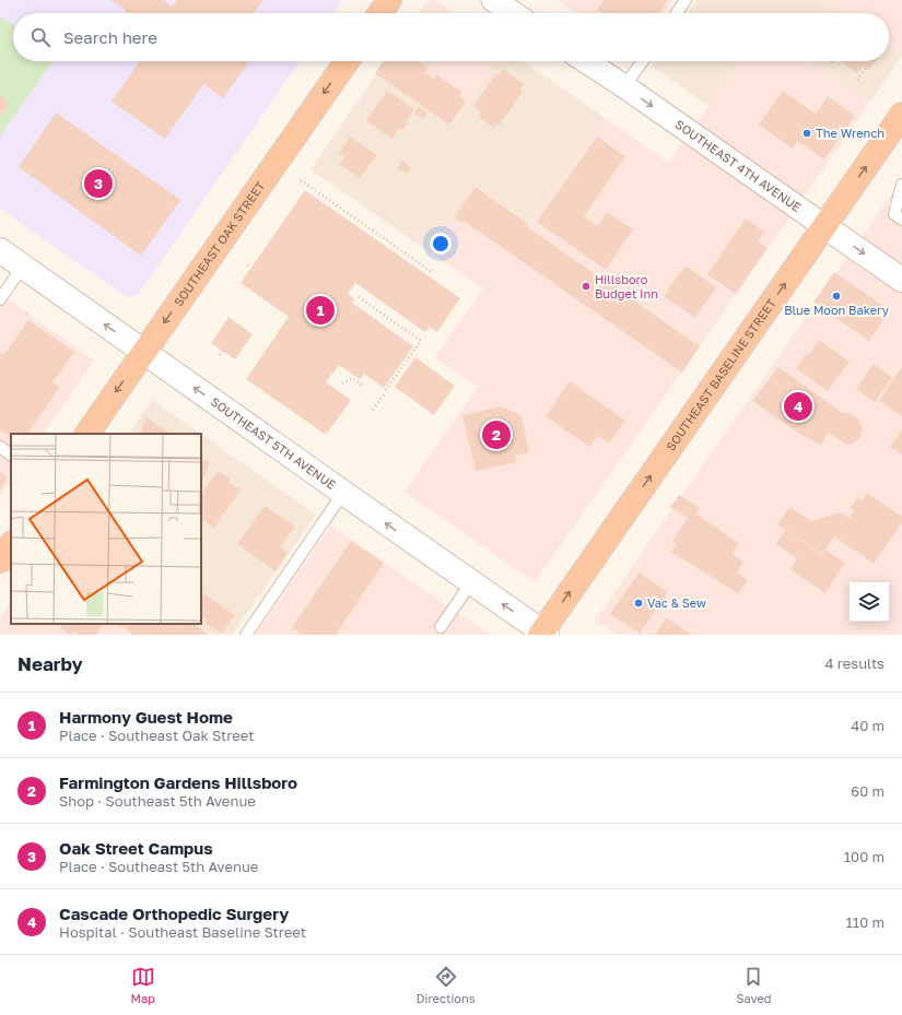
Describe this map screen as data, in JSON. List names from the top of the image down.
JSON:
{
  "streets": {
    "highway": ["SOUTHEAST OAK STREET", "SOUTHEAST BASELINE STREET"],
    "street": ["SOUTHEAST 4TH AVENUE", "SOUTHEAST 5TH AVENUE"]
  },
  "crossings": [
    ["SOUTHEAST 4TH AVENUE", "SOUTHEAST BASELINE STREET"],
    ["SOUTHEAST OAK STREET", "SOUTHEAST 5TH AVENUE"],
    ["SOUTHEAST BASELINE STREET", "SOUTHEAST 5TH AVENUE"]
  ],
  "one_way": [
    "SOUTHEAST 4TH AVENUE",
    "SOUTHEAST OAK STREET",
    "SOUTHEAST BASELINE STREET",
    "SOUTHEAST 5TH AVENUE"
  ],
  "places": [
    "The Wrench",
    "Hillsboro Budget Inn",
    "Blue Moon Bakery",
    "Vac & Sew"
  ],
  "page": {
    "search": "Search here",
    "pins": [
      "3",
      "1",
      "4",
      "2"
    ],
    "heading": ["Nearby", "4 results"],
    "list": [
      {
        "mark": "1",
        "name": "Harmony Guest Home",
        "note": "Place · Southeast Oak Street",
        "value": "40 m"
      },
      {
        "mark": "2",
        "name": "Farmington Gardens Hillsboro",
        "note": "Shop · Southeast 5th Avenue",
        "value": "60 m"
      },
      {
        "mark": "3",
        "name": "Oak Street Campus",
        "note": "Place · Southeast 5th Avenue",
        "value": "100 m"
      },
      {
        "mark": "4",
        "name": "Cascade Orthopedic Surgery",
        "note": "Hospital · Southeast Baseline Street",
        "value": "110 m"
      }
    ],
    "nav": ["Map", "Directions", "Saved"]
  }
}
